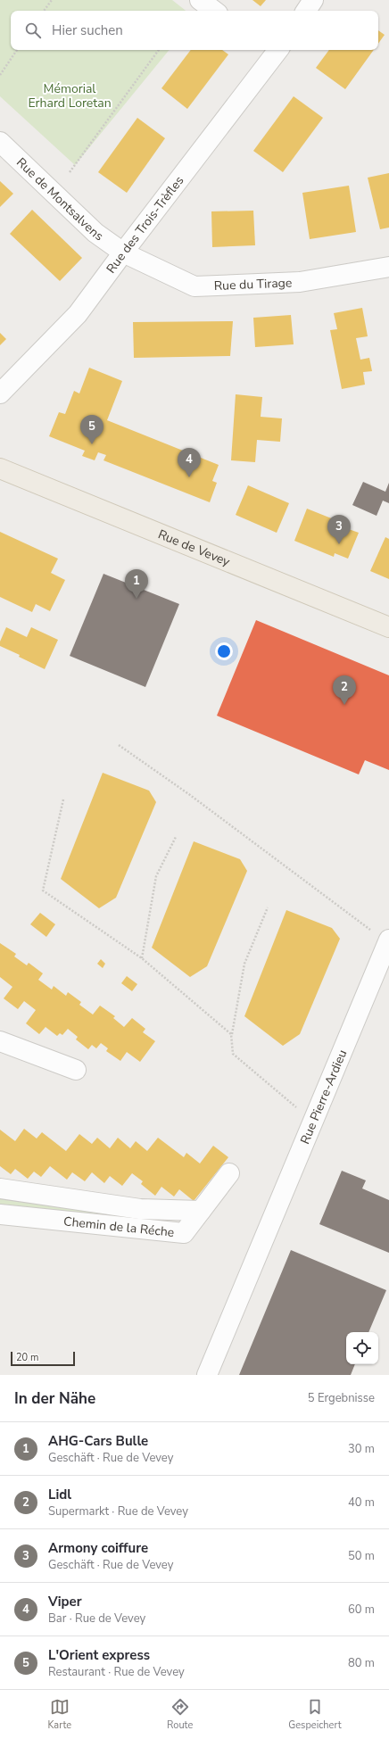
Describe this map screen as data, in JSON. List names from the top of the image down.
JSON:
{
  "streets": {
    "main road": ["Rue de Vevey"],
    "street": [
      "Rue de Montsalvens",
      "Rue des Trois-Trèfles",
      "Rue du Tirage",
      "Rue Pierre-Ardieu",
      "Chemin de la Réche"
    ]
  },
  "crossings": [
    ["Rue de Montsalvens", "Rue des Trois-Trèfles"],
    ["Rue de Montsalvens", "Rue du Tirage"],
    ["Rue des Trois-Trèfles", "Rue du Tirage"]
  ],
  "parks": ["Mémorial Erhard Loretan"],
  "scale_bar": "20 m",
  "page": {
    "search": "Hier suchen",
    "pins": [
      "5",
      "4",
      "3",
      "1",
      "2"
    ],
    "scale": "20 m",
    "heading": ["In der Nähe", "5 Ergebnisse"],
    "list": [
      {
        "mark": "1",
        "name": "AHG-Cars Bulle",
        "note": "Geschäft · Rue de Vevey",
        "value": "30 m"
      },
      {
        "mark": "2",
        "name": "Lidl",
        "note": "Supermarkt · Rue de Vevey",
        "value": "40 m"
      },
      {
        "mark": "3",
        "name": "Armony coiffure",
        "note": "Geschäft · Rue de Vevey",
        "value": "50 m"
      },
      {
        "mark": "4",
        "name": "Viper",
        "note": "Bar · Rue de Vevey",
        "value": "60 m"
      },
      {
        "mark": "5",
        "name": "L'Orient express",
        "note": "Restaurant · Rue de Vevey",
        "value": "80 m"
      }
    ],
    "nav": ["Karte", "Route", "Gespeichert"]
  }
}
